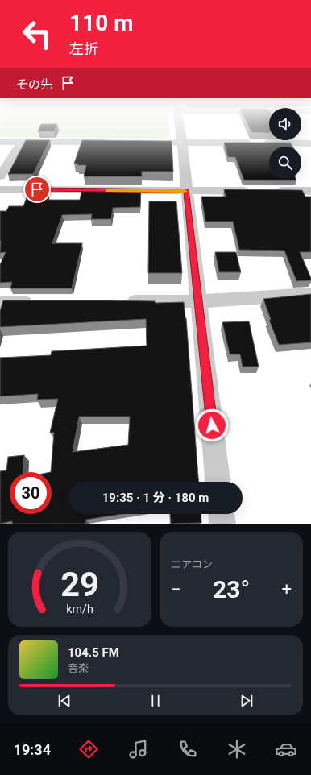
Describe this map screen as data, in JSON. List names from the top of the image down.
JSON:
{
  "page": {
    "turn": ["110 m", "左折"],
    "then": "その先",
    "limit": "30",
    "trip": "19:35 · 1 分 · 180 m",
    "tile": "エアコン",
    "heat": ["−", "23°", "+"],
    "song": ["104.5 FM", "音楽"],
    "tabs": "19:34",
    "gauge": ["29", "km/h"]
  }
}
